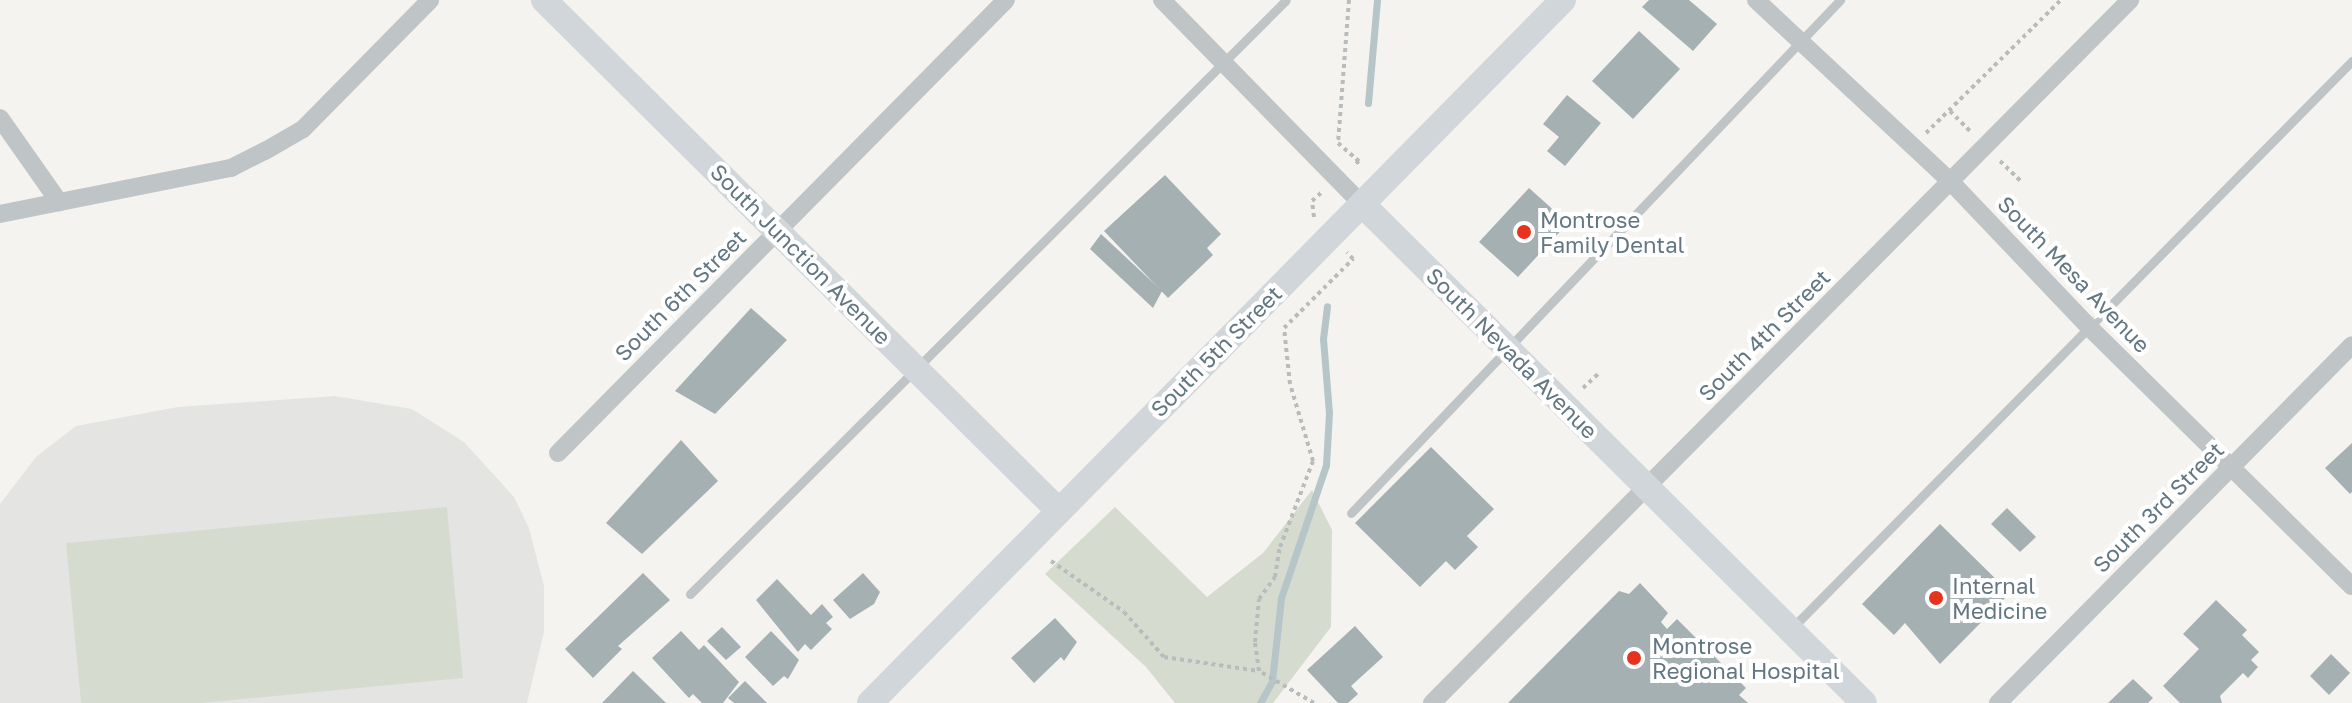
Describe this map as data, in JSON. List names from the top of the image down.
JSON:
{
  "streets": {
    "street": [
      "South Junction Avenue",
      "South Mesa Avenue",
      "South 6th Street",
      "South 4th Street",
      "South 5th Street",
      "South Nevada Avenue",
      "South 3rd Street"
    ]
  },
  "crossings": [
    ["South Junction Avenue", "South 6th Street"],
    ["South Junction Avenue", "South 5th Street"],
    ["South Mesa Avenue", "South 4th Street"],
    ["South Mesa Avenue", "South 3rd Street"],
    ["South 4th Street", "South Nevada Avenue"],
    ["South 5th Street", "South Nevada Avenue"]
  ],
  "places": ["Montrose Family Dental", "Internal Medicine", "Montrose Regional Hospital"]
}
